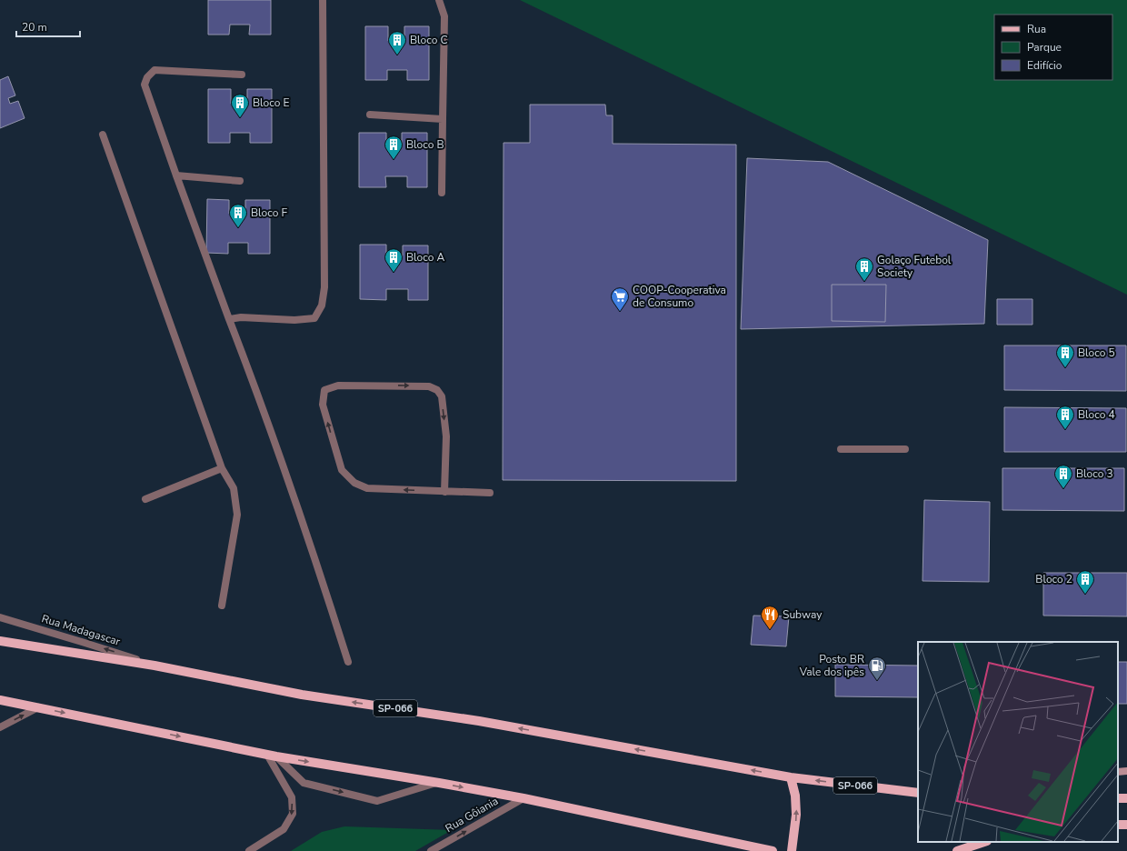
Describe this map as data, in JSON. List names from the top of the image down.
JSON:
{
  "streets": {
    "main road": ["SP-066"],
    "street": ["Rua Madagascar", "Rua Gôiania"]
  },
  "crossings": [
    ["Rua Madagascar", "SP-066"]
  ],
  "one_way": ["Rua Madagascar", "Rua Gôiania"],
  "places": {
    "building": [
      "Bloco C",
      "Bloco E",
      "Bloco B",
      "Bloco F",
      "Bloco A",
      "Golaço Futebol Society",
      "Bloco 5",
      "Bloco 4",
      "Bloco 3",
      "Bloco 2"
    ],
    "supermarket": ["COOP-Cooperativa de Consumo"],
    "restaurant": ["Subway"],
    "fuel station": ["Posto BR Vale dos ipês"]
  },
  "legend": ["Rua", "Parque", "Edifício"],
  "scale_bar": "20 m"
}
